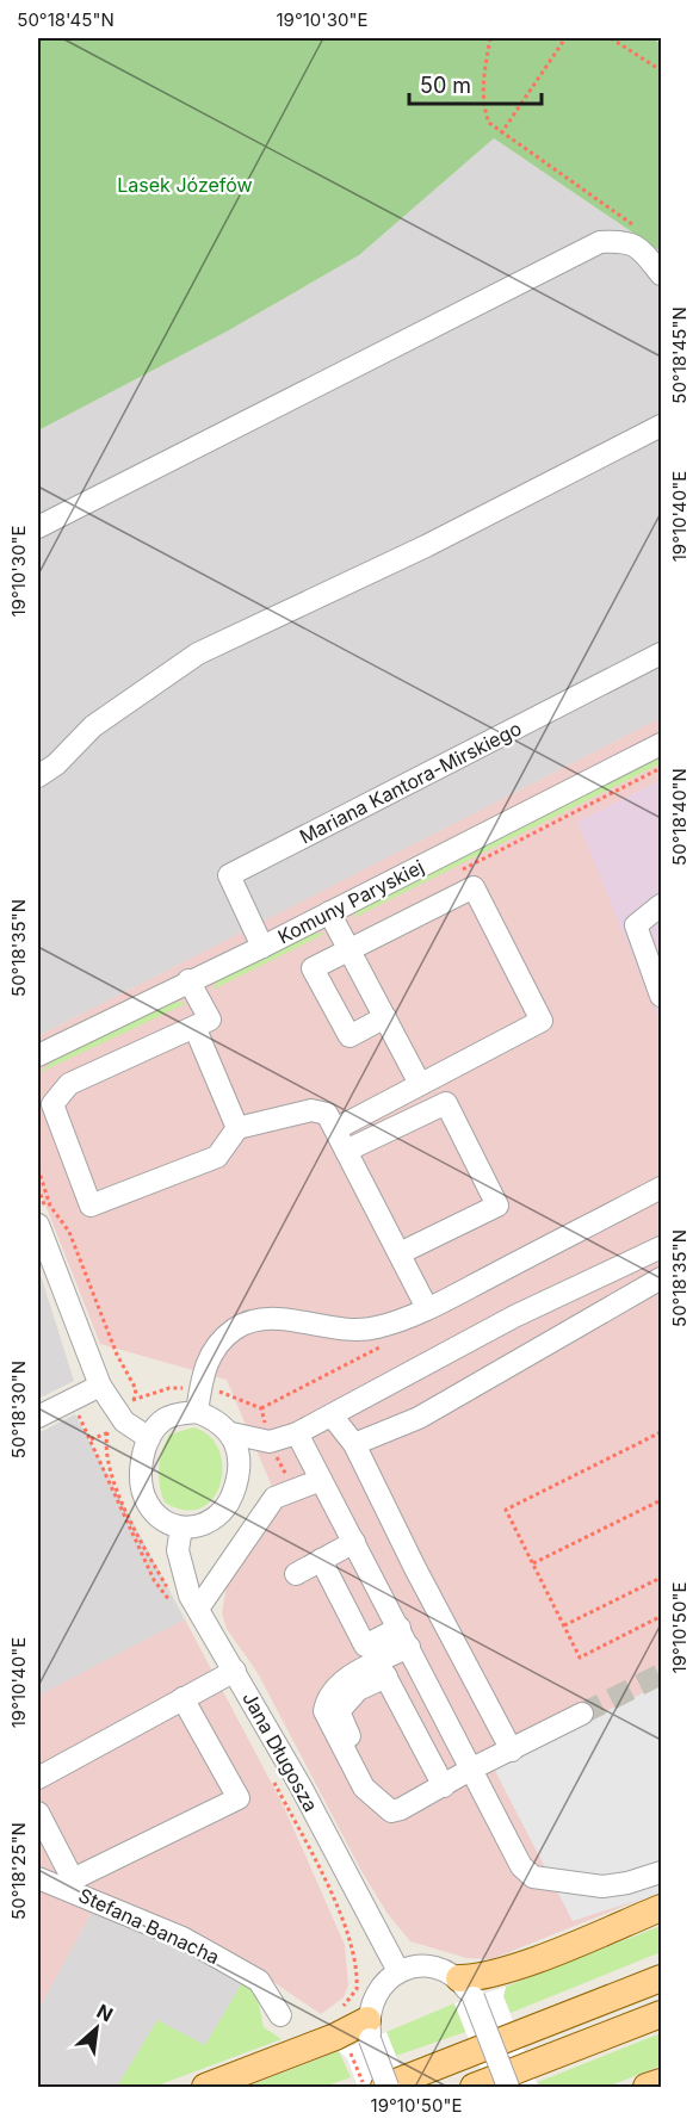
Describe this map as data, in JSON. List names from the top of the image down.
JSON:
{
  "streets": {
    "street": [
      "Mariana Kantora-Mirskiego",
      "Komuny Paryskiej",
      "Jana Długosza",
      "Stefana Banacha"
    ]
  },
  "crossings": [
    ["Mariana Kantora-Mirskiego", "Komuny Paryskiej"]
  ],
  "parks": ["Lasek Józefów"],
  "scale_bar": "50 m",
  "north": "top right",
  "coordinates": [
    "50°18'45\"N",
    "19°10'30\"E",
    "19°10'40\"E",
    "50°18'40\"N",
    "50°18'35\"N",
    "50°18'30\"N",
    "19°10'50\"E",
    "50°18'25\"N"
  ]
}
